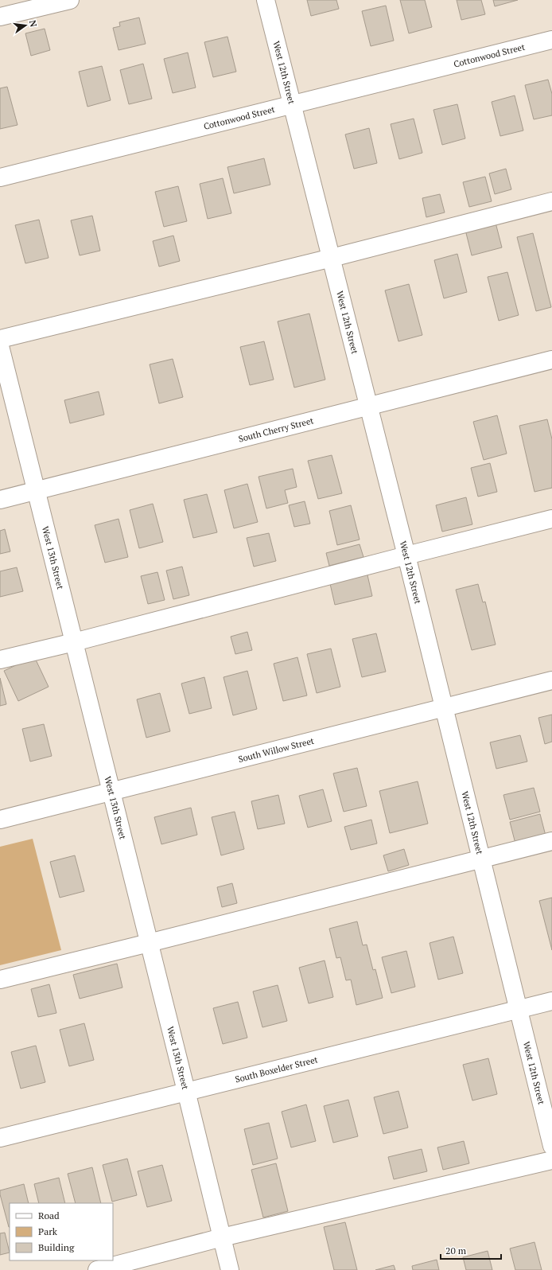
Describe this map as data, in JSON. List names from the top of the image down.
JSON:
{
  "streets": {
    "street": [
      "Cottonwood Street",
      "West 12th Street",
      "South Cherry Street",
      "West 13th Street",
      "South Willow Street",
      "South Boxelder Street"
    ]
  },
  "crossings": [
    ["Cottonwood Street", "West 12th Street"],
    ["West 12th Street", "South Cherry Street"],
    ["West 12th Street", "South Willow Street"],
    ["West 12th Street", "South Boxelder Street"],
    ["South Cherry Street", "West 13th Street"],
    ["West 13th Street", "South Willow Street"],
    ["West 13th Street", "South Boxelder Street"]
  ],
  "legend": ["Road", "Park", "Building"],
  "scale_bar": "20 m",
  "north": "right"
}
